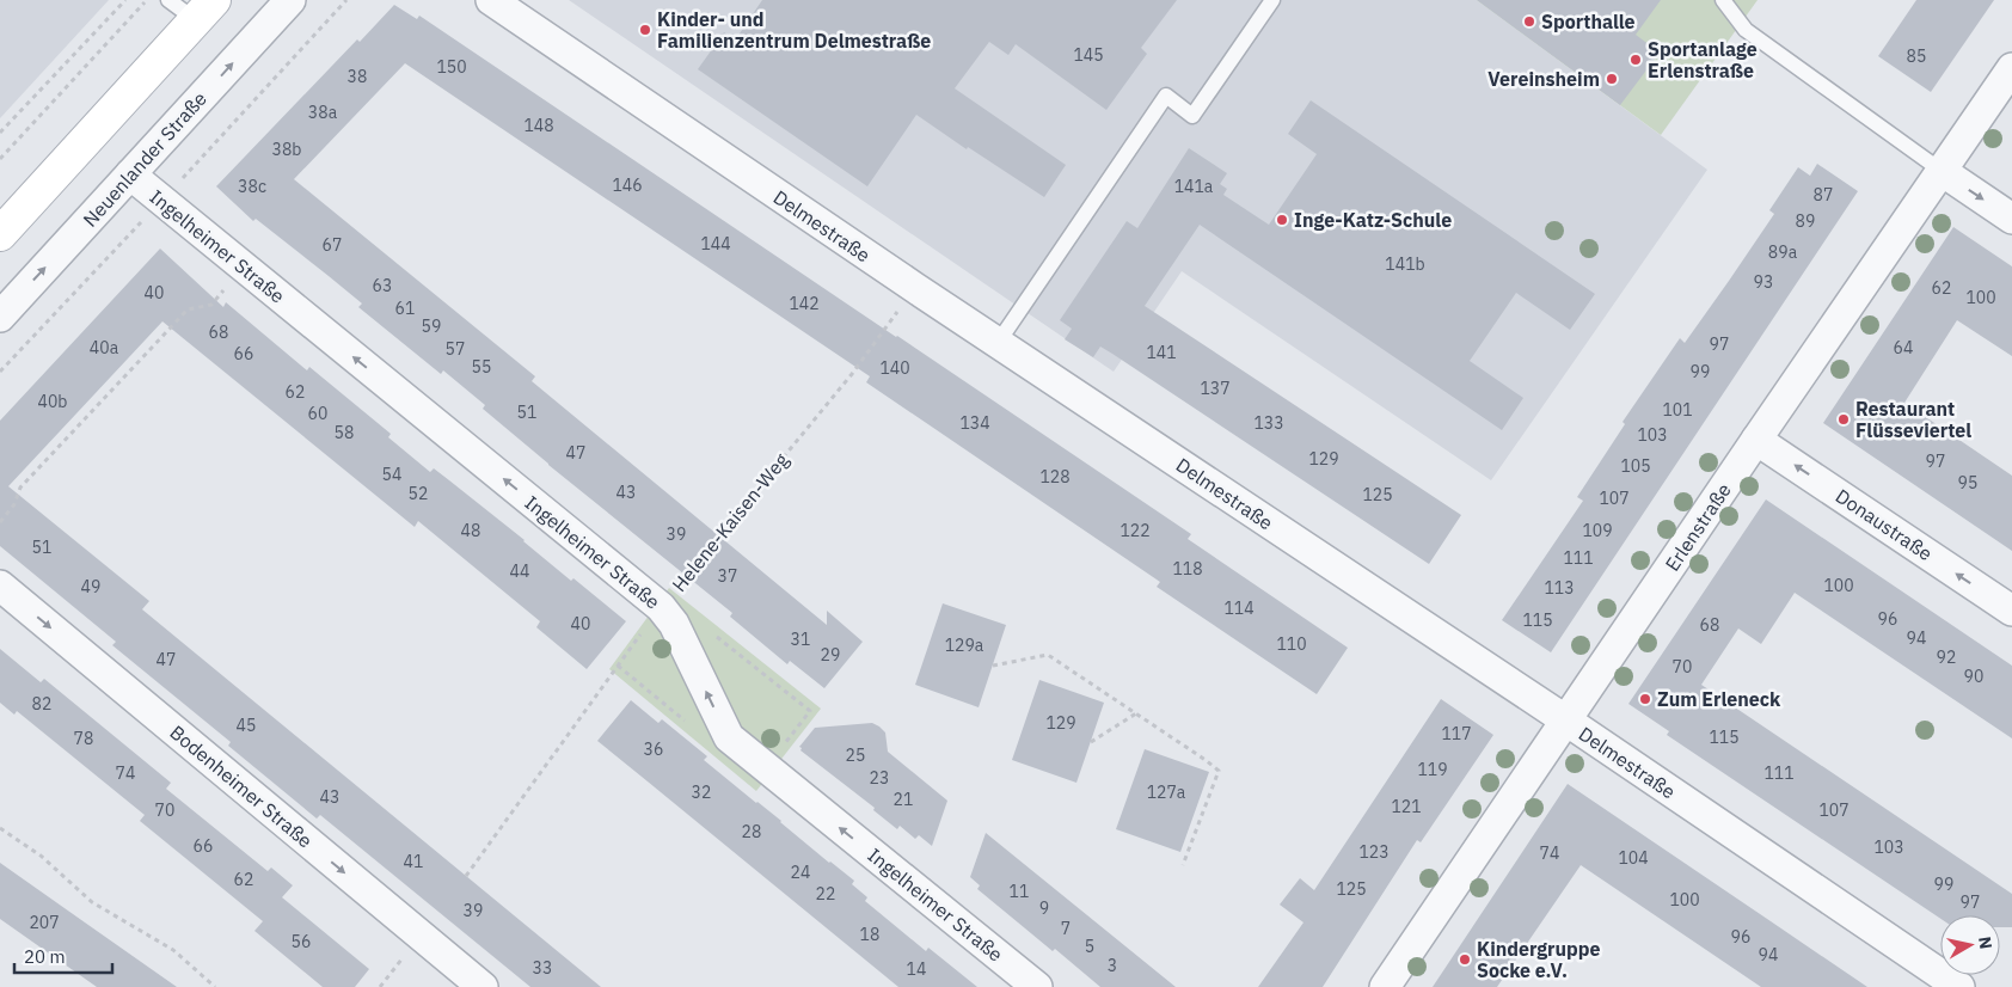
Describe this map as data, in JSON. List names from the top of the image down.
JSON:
{
  "streets": {
    "street": [
      "Neuenlander Straße",
      "Delmestraße",
      "Ingelheimer Straße",
      "Donaustraße",
      "Erlenstraße",
      "Bodenheimer Straße"
    ],
    "path": ["Helene-Kaisen-Weg"]
  },
  "crossings": [
    ["Neuenlander Straße", "Ingelheimer Straße"],
    ["Delmestraße", "Helene-Kaisen-Weg"],
    ["Delmestraße", "Erlenstraße"],
    ["Ingelheimer Straße", "Helene-Kaisen-Weg"],
    ["Donaustraße", "Erlenstraße"]
  ],
  "one_way": [
    "Neuenlander Straße",
    "Ingelheimer Straße",
    "Donaustraße",
    "Bodenheimer Straße"
  ],
  "places": [
    "Sporthalle",
    "Kinder- und Familienzentrum Delmestraße",
    "Sportanlage Erlenstraße",
    "Vereinsheim",
    "Inge-Katz-Schule",
    "Restaurant Flüsseviertel",
    "Zum Erleneck",
    "Kindergruppe Socke e.V."
  ],
  "house_numbers": [
    "145",
    "85",
    "150",
    "38",
    "38a",
    "148",
    "38b",
    "146",
    "38c",
    "141a",
    "87",
    "89",
    "144",
    "67",
    "89a",
    "141b",
    "93",
    "63",
    "62",
    "40",
    "100",
    "142",
    "61",
    "59",
    "68",
    "97",
    "40a",
    "64",
    "57",
    "141",
    "66",
    "55",
    "140",
    "99",
    "137",
    "62",
    "40b",
    "101",
    "51",
    "60",
    "134",
    "133",
    "58",
    "103",
    "47",
    "129",
    "97",
    "105",
    "54",
    "128",
    "95",
    "43",
    "52",
    "125",
    "107",
    "48",
    "122",
    "109",
    "39",
    "51",
    "111",
    "118",
    "44",
    "37",
    "100",
    "49",
    "113",
    "114",
    "96",
    "115",
    "40",
    "68",
    "94",
    "31",
    "110",
    "129a",
    "29",
    "92",
    "47",
    "70",
    "90",
    "82",
    "129",
    "45",
    "117",
    "115",
    "78",
    "36",
    "25",
    "119",
    "74",
    "111",
    "23",
    "32",
    "127a",
    "43",
    "21",
    "121",
    "70",
    "107",
    "28",
    "66",
    "103",
    "123",
    "74",
    "104",
    "41",
    "24",
    "62",
    "99",
    "125",
    "11",
    "22",
    "100",
    "97",
    "9",
    "39",
    "207",
    "7",
    "18",
    "96",
    "56",
    "5",
    "94",
    "3",
    "33",
    "14"
  ],
  "scale_bar": "20 m",
  "north": "right"
}
